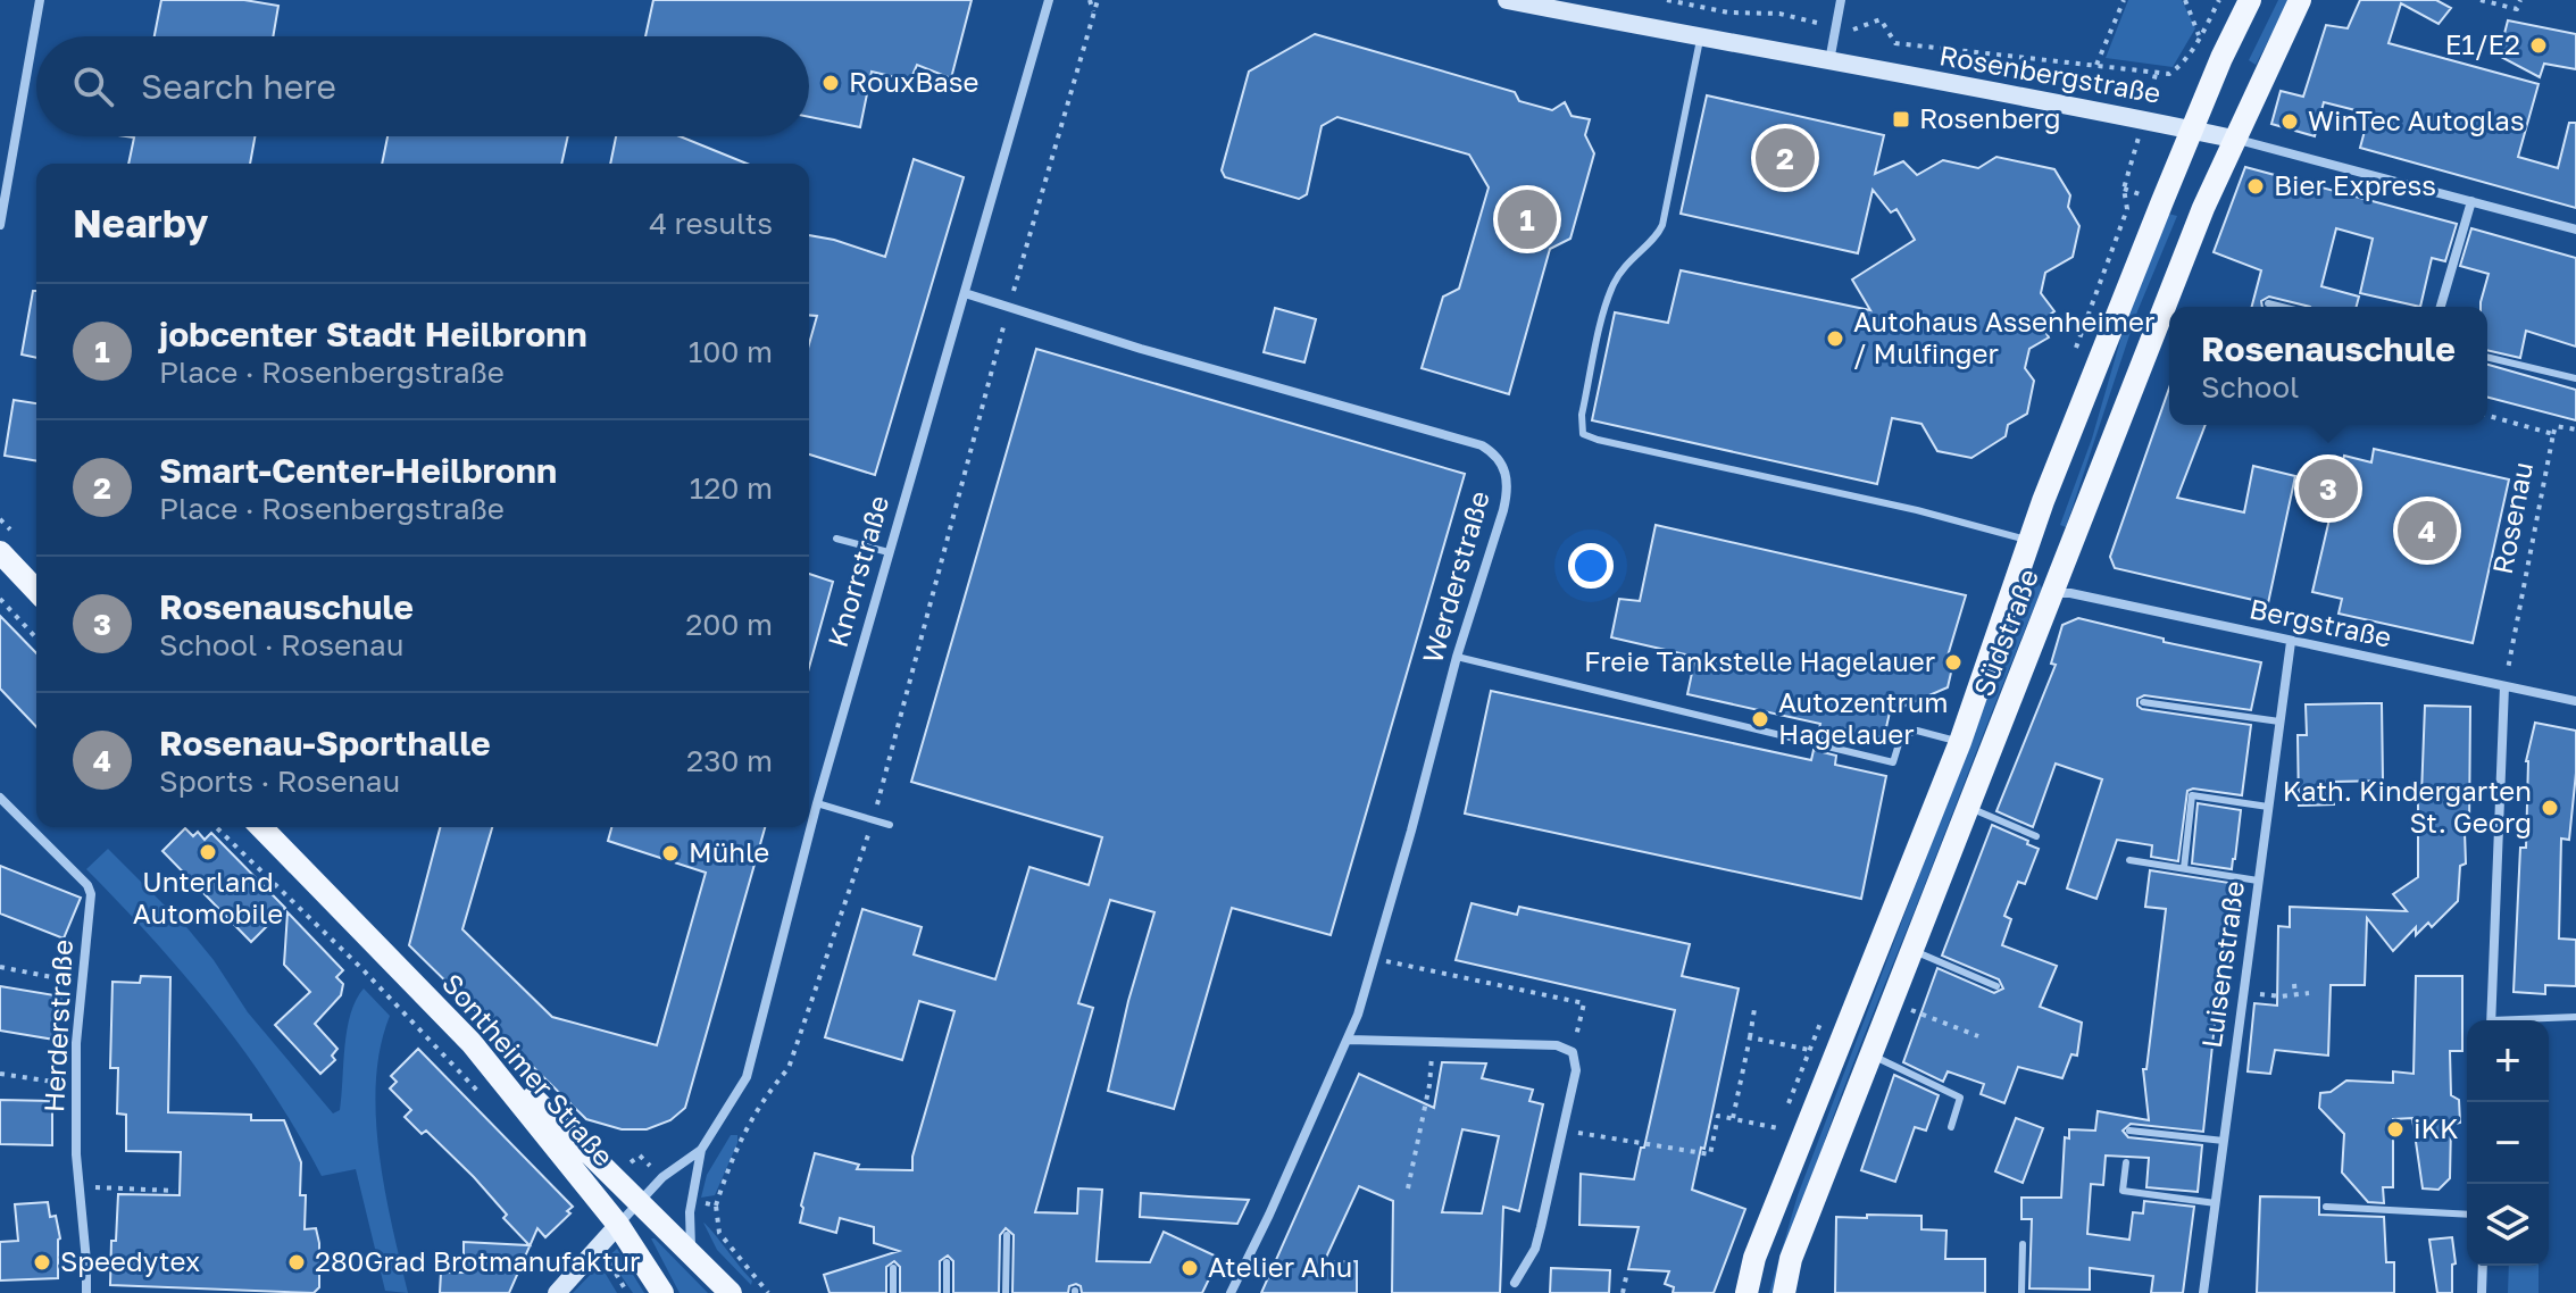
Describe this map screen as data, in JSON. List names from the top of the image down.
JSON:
{
  "streets": {
    "main road": ["Südstraße", "Sontheimer Straße"],
    "street": [
      "Rosenbergstraße",
      "Knorrstraße",
      "Werderstraße",
      "Bergstraße",
      "Luisenstraße",
      "Herderstraße"
    ],
    "path": ["Rosenau"]
  },
  "crossings": [
    ["Rosenbergstraße", "Südstraße"],
    ["Rosenau", "Bergstraße"],
    ["Knorrstraße", "Werderstraße"],
    ["Knorrstraße", "Sontheimer Straße"],
    ["Bergstraße", "Südstraße"],
    ["Bergstraße", "Luisenstraße"]
  ],
  "places": {
    "other": [
      "E1/E2",
      "RouxBase",
      "WinTec Autoglas",
      "Bier Express",
      "Autohaus Assenheimer / Mulfinger",
      "Freie Tankstelle Hagelauer",
      "Autozentrum Hagelauer",
      "Kath. Kindergarten St. Georg",
      "Unterland Automobile",
      "Mühle",
      "iKK",
      "Speedytex",
      "280Grad Brotmanufaktur",
      "Atelier Ahu"
    ],
    "transit": ["Rosenberg"]
  },
  "page": {
    "search": "Search here",
    "pins": [
      "2",
      "1",
      "3",
      "4"
    ],
    "heading": ["Nearby", "4 results"],
    "list": [
      {
        "mark": "1",
        "name": "jobcenter Stadt Heilbronn",
        "note": "Place · Rosenbergstraße",
        "value": "100 m"
      },
      {
        "mark": "2",
        "name": "Smart-Center-Heilbronn",
        "note": "Place · Rosenbergstraße",
        "value": "120 m"
      },
      {
        "mark": "3",
        "name": "Rosenauschule",
        "note": "School · Rosenau",
        "value": "200 m"
      },
      {
        "mark": "4",
        "name": "Rosenau-Sporthalle",
        "note": "Sports · Rosenau",
        "value": "230 m"
      }
    ],
    "popup": ["Rosenauschule", "School"],
    "map_buttons": ["+", "−"]
  }
}
